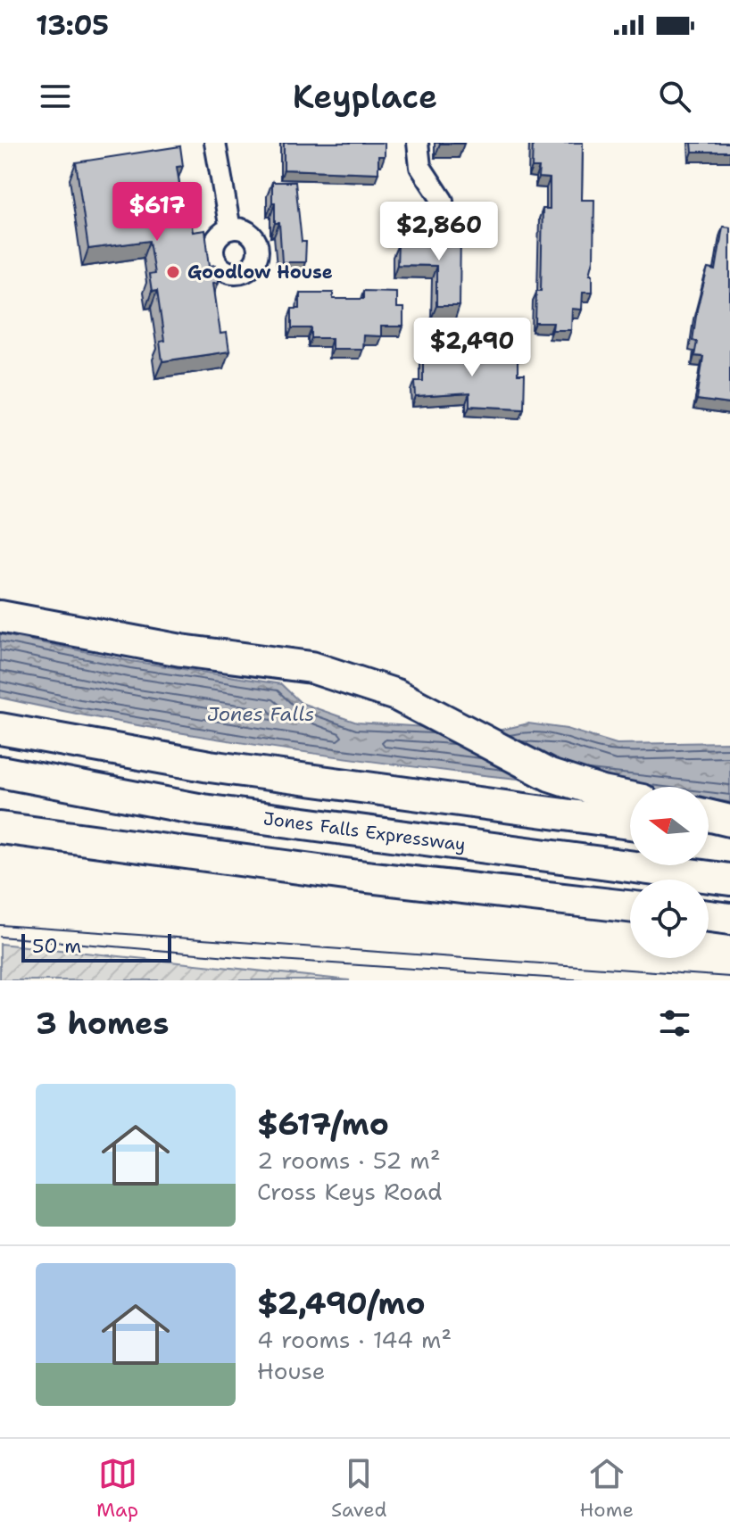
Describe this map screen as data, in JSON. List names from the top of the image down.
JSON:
{
  "streets": {
    "highway": ["Jones Falls Expressway"]
  },
  "water": ["Jones Falls"],
  "places": ["Goodlow House"],
  "scale_bar": "50 m",
  "north": "left",
  "page": {
    "status": "13:05",
    "header": "Keyplace",
    "price": ["$617", "$2,860", "$2,490"],
    "scale": "50 m",
    "heading": "3 homes",
    "list": [
      {
        "name": "$617/mo",
        "note": "2 rooms · 52 m² · Cross Keys Road"
      },
      {
        "name": "$2,490/mo",
        "note": "4 rooms · 144 m² · House"
      }
    ],
    "tabs": ["Map", "Saved", "Home"]
  }
}
